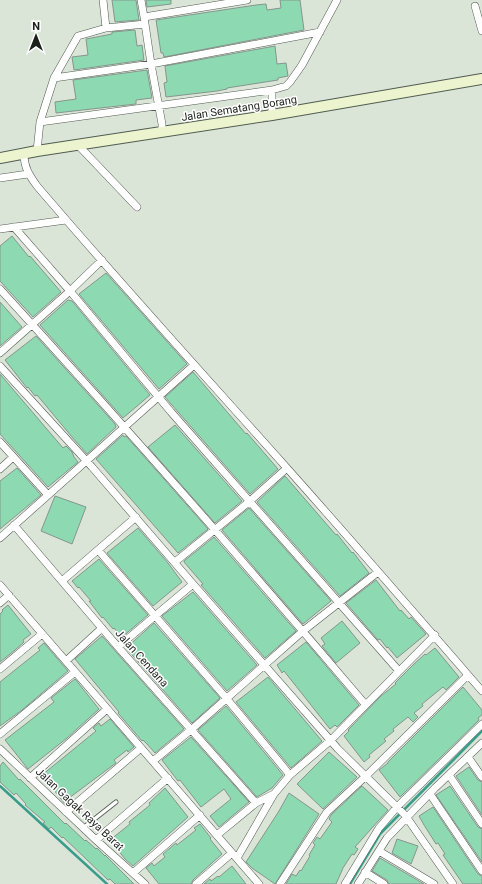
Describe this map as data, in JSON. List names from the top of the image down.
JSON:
{
  "streets": {
    "street": ["Jalan Sematang Borang", "Jalan Cendana", "Jalan Gagak Raya Barat"]
  },
  "north": "top"
}
